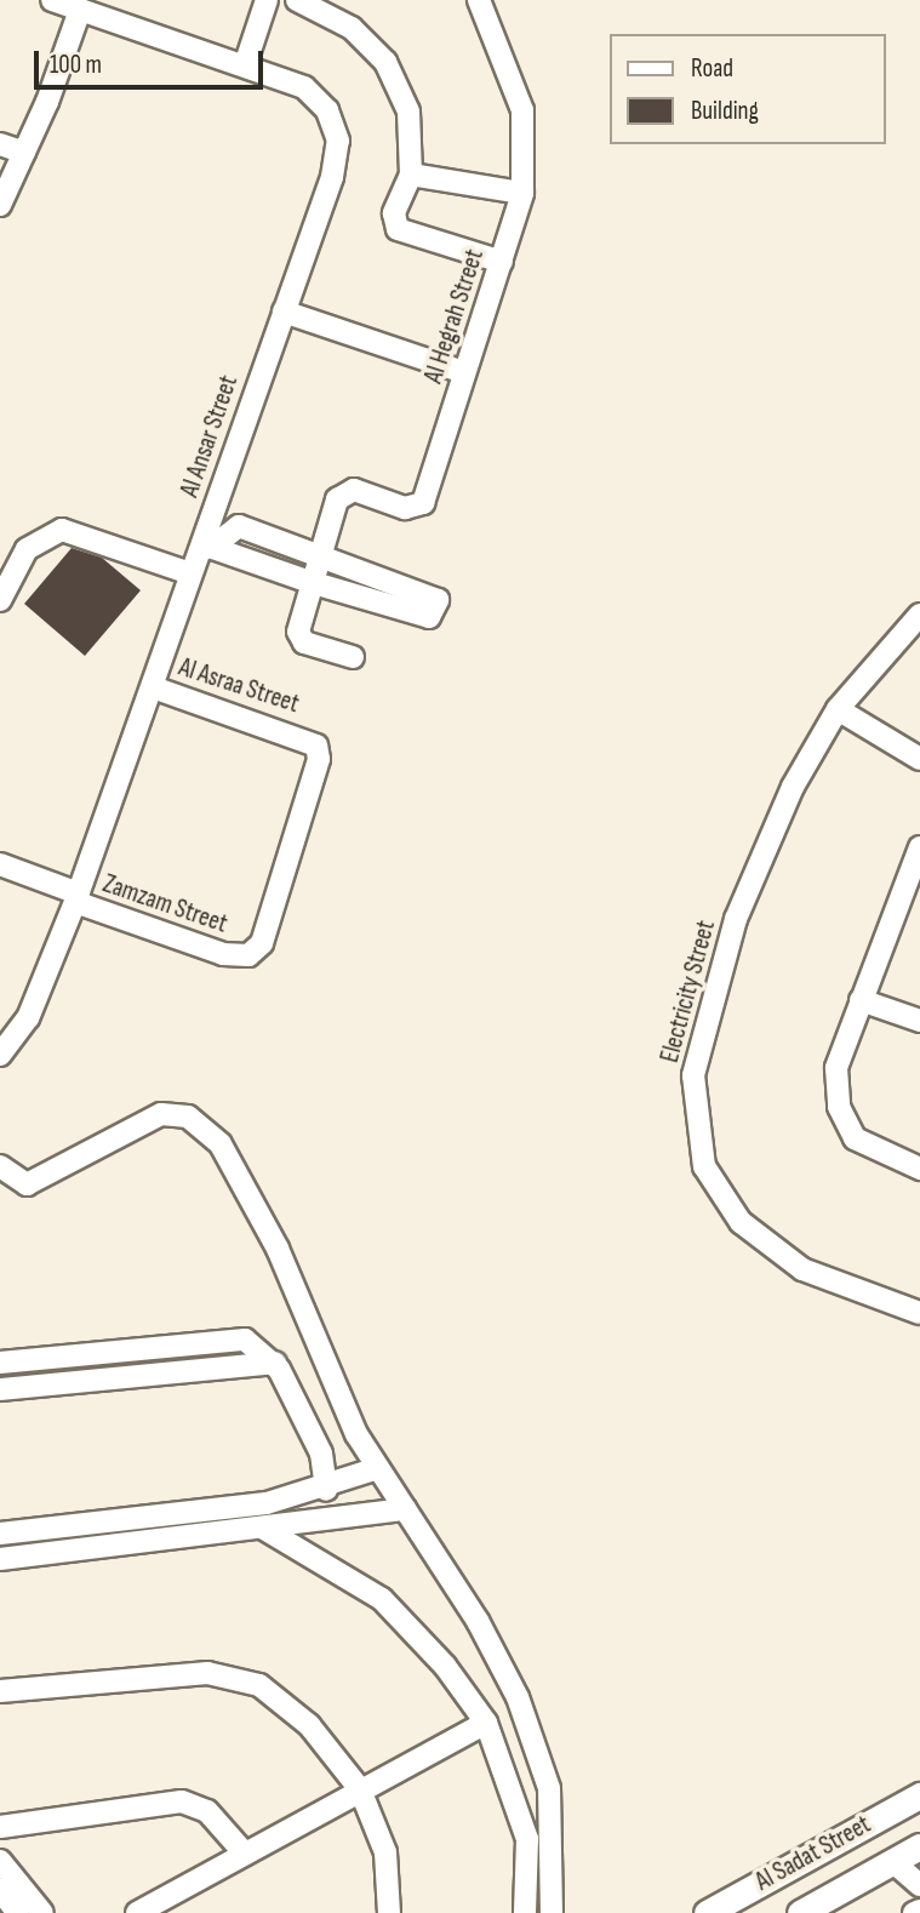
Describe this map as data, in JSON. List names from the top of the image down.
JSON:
{
  "streets": {
    "main road": ["Al Sadat Street"],
    "street": [
      "Al Hegrah Street",
      "Al Ansar Street",
      "Al Asraa Street",
      "Zamzam Street",
      "Electricity Street"
    ]
  },
  "crossings": [
    ["Al Ansar Street", "Al Asraa Street"],
    ["Al Ansar Street", "Zamzam Street"],
    ["Al Asraa Street", "Zamzam Street"]
  ],
  "legend": ["Road", "Building"],
  "scale_bar": "100 m"
}
